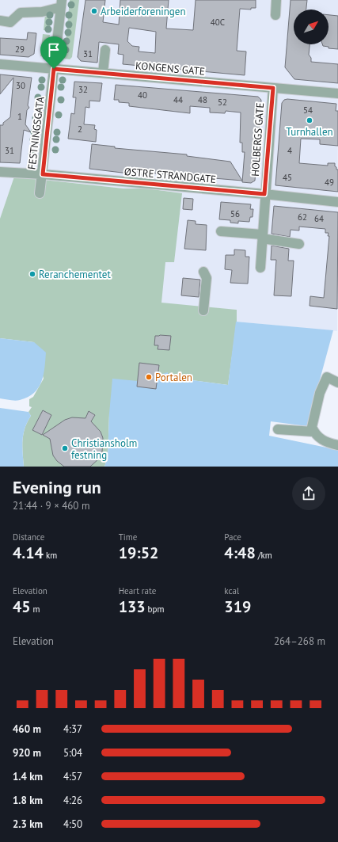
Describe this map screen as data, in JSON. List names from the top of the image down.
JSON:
{
  "streets": {
    "street": [
      "KONGENS GATE",
      "FESTNINGSGATA",
      "HOLBERGS GATE",
      "ØSTRE STRANDGATE"
    ]
  },
  "crossings": [
    ["KONGENS GATE", "FESTNINGSGATA"],
    ["KONGENS GATE", "HOLBERGS GATE"],
    ["FESTNINGSGATA", "ØSTRE STRANDGATE"],
    ["HOLBERGS GATE", "ØSTRE STRANDGATE"]
  ],
  "places": [
    "Arbeiderforeningen",
    "Turnhallen",
    "Reranchementet",
    "Portalen",
    "Christiansholm festning"
  ],
  "house_numbers": [
    "40C",
    "29",
    "31",
    "30",
    "32",
    "40",
    "44",
    "48",
    "52",
    "54",
    "1",
    "2",
    "31",
    "4",
    "45",
    "49",
    "56",
    "62",
    "64"
  ],
  "north": "top right",
  "page": {
    "heading": ["Evening run", "21:44 · 9 × 460 m"],
    "stats": [
      ["Distance", "4.14 km"],
      ["Time", "19:52"],
      ["Pace", "4:48 /km"],
      ["Elevation", "45 m"],
      ["Heart rate", "133 bpm"],
      ["kcal", "319"]
    ],
    "chart": ["Elevation", "264–268 m"],
    "list": [
      {
        "name": "460 m",
        "note": "4:37"
      },
      {
        "name": "920 m",
        "note": "5:04"
      },
      {
        "name": "1.4 km",
        "note": "4:57"
      },
      {
        "name": "1.8 km",
        "note": "4:26"
      },
      {
        "name": "2.3 km",
        "note": "4:50"
      }
    ]
  }
}
